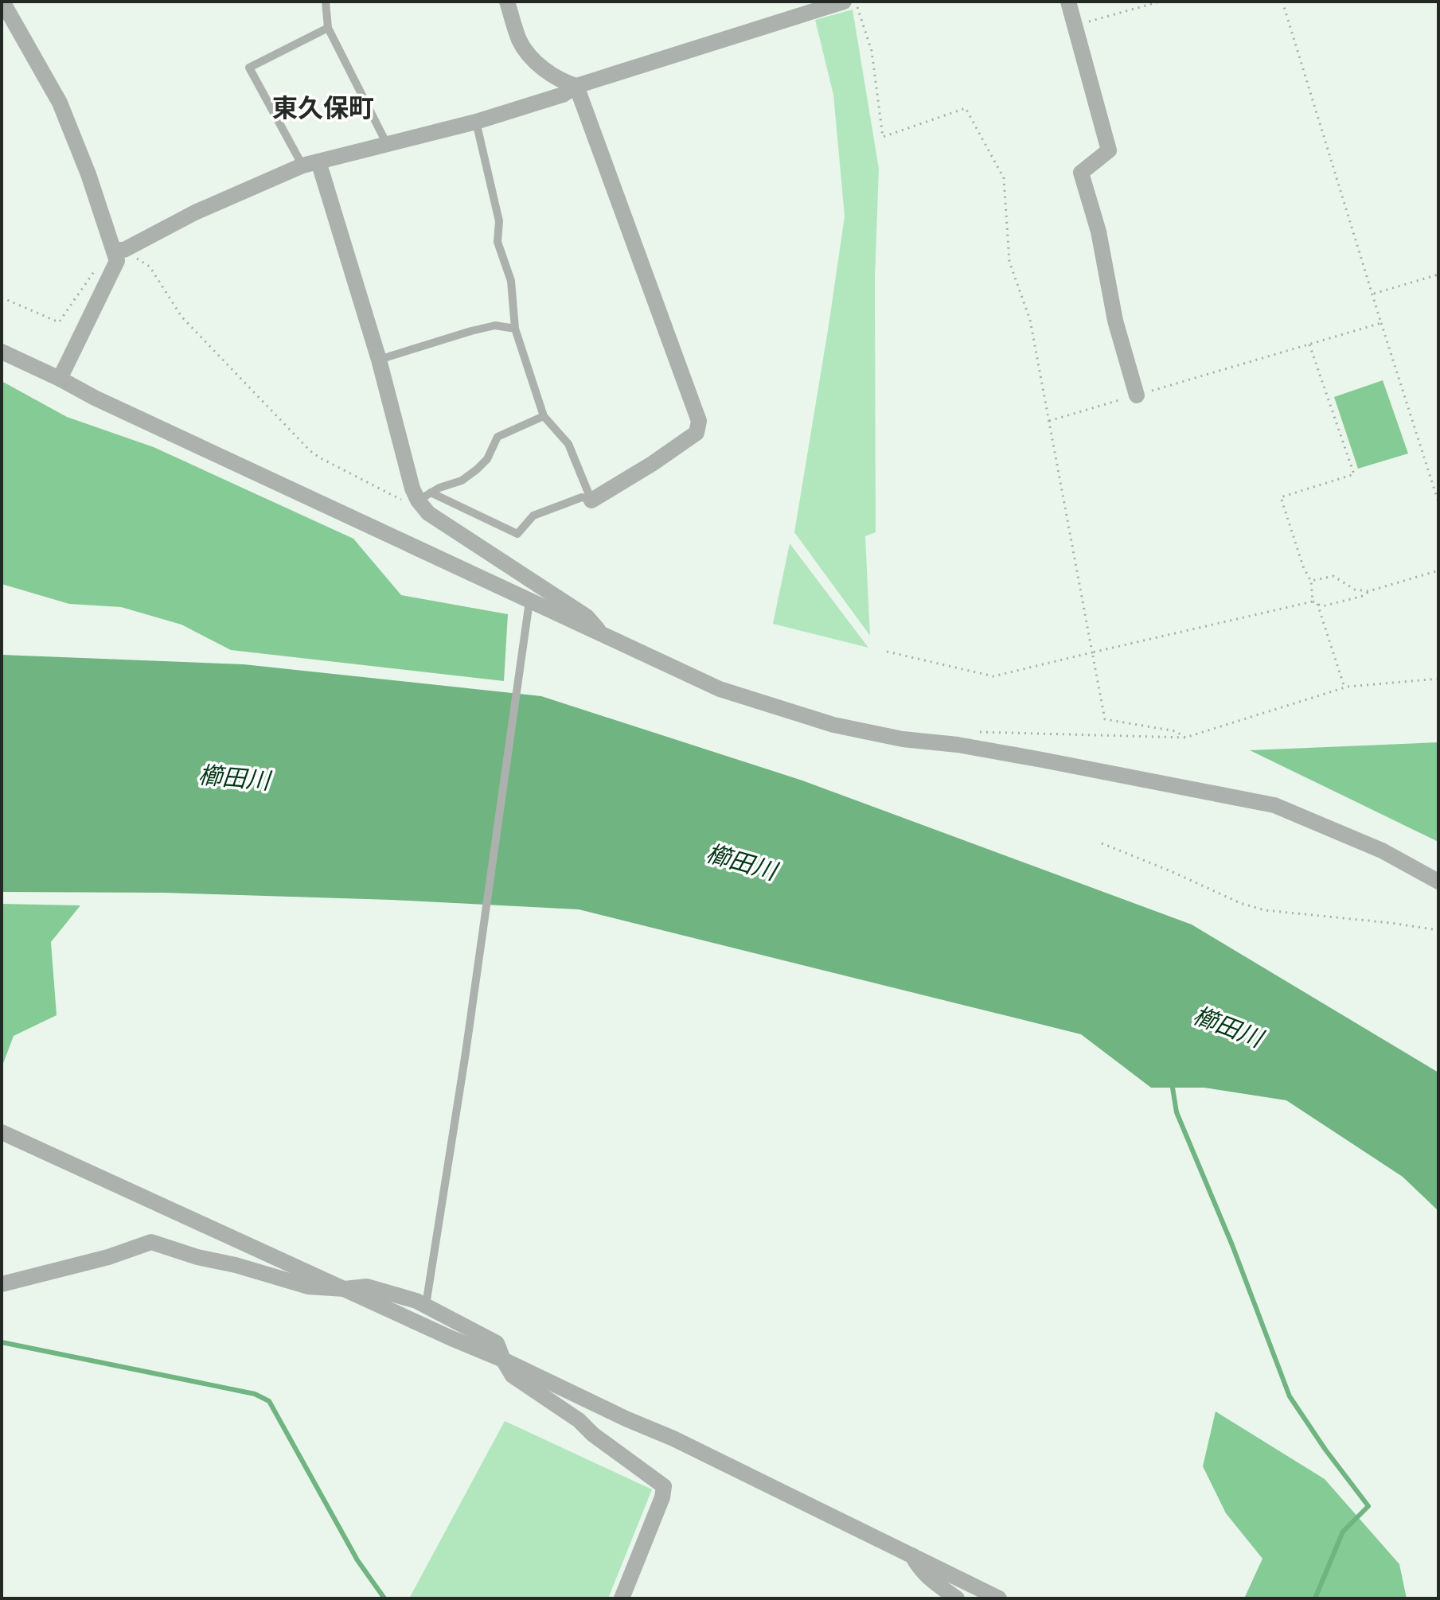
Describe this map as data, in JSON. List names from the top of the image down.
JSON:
{
  "districts": ["東久保町"],
  "water": ["櫛田川"]
}
